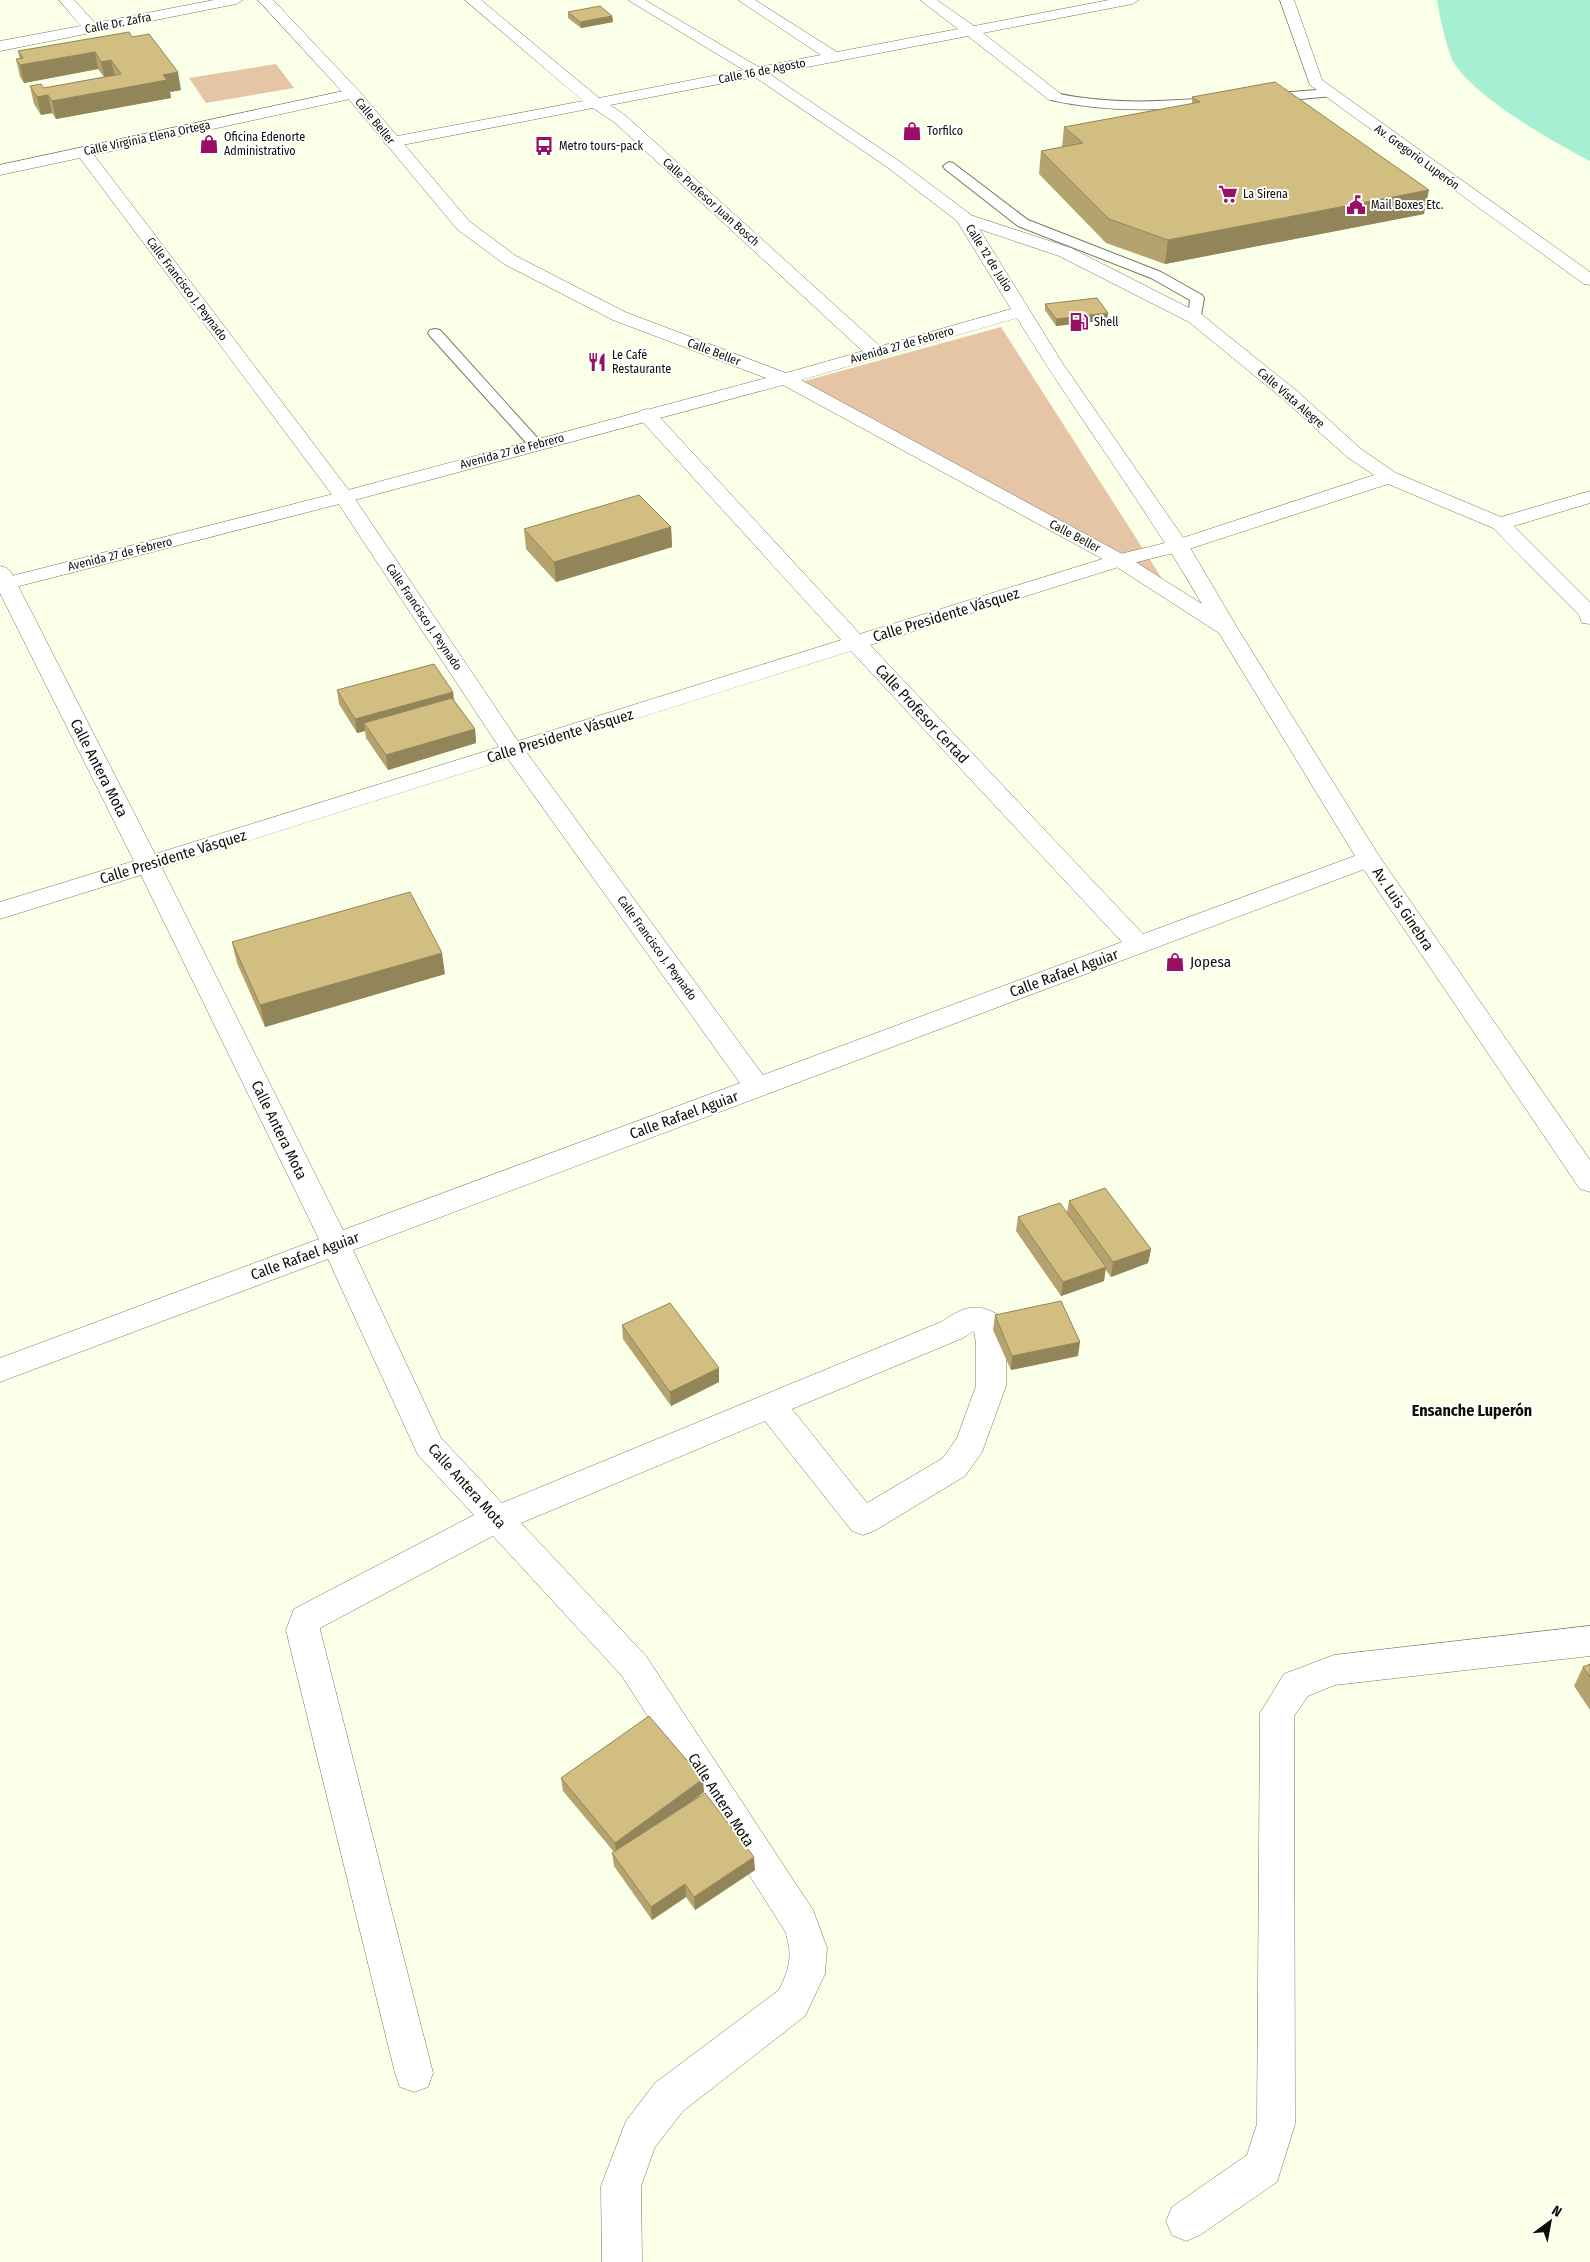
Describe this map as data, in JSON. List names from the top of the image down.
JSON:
{
  "streets": {
    "street": [
      "Calle Dr. Zafra",
      "Calle 16 de Agosto",
      "Calle Beller",
      "Calle Virginia Elena Ortega",
      "Av. Gregorio Luperón",
      "Calle Profesor Juan Bosch",
      "Calle 12 de Julio",
      "Calle Francisco J. Peynado",
      "Avenida 27 de Febrero",
      "Calle Vista Alegre",
      "Calle Presidente Vásquez",
      "Calle Profesor Certad",
      "Calle Antera Mota",
      "Av. Luis Ginebra",
      "Calle Rafael Aguiar"
    ]
  },
  "crossings": [
    ["Calle 16 de Agosto", "Calle Beller"],
    ["Calle 16 de Agosto", "Calle Profesor Juan Bosch"],
    ["Calle 16 de Agosto", "Calle 12 de Julio"],
    ["Calle Beller", "Calle Virginia Elena Ortega"],
    ["Calle Beller", "Calle 12 de Julio"],
    ["Calle Beller", "Avenida 27 de Febrero"],
    ["Calle Beller", "Calle Presidente Vásquez"],
    ["Calle Beller", "Av. Luis Ginebra"],
    ["Calle Virginia Elena Ortega", "Calle Francisco J. Peynado"],
    ["Calle Profesor Juan Bosch", "Avenida 27 de Febrero"],
    ["Calle 12 de Julio", "Avenida 27 de Febrero"],
    ["Calle 12 de Julio", "Calle Vista Alegre"],
    ["Calle 12 de Julio", "Calle Presidente Vásquez"],
    ["Calle 12 de Julio", "Av. Luis Ginebra"],
    ["Calle Francisco J. Peynado", "Avenida 27 de Febrero"],
    ["Calle Francisco J. Peynado", "Calle Presidente Vásquez"],
    ["Calle Francisco J. Peynado", "Calle Rafael Aguiar"],
    ["Avenida 27 de Febrero", "Calle Profesor Certad"],
    ["Avenida 27 de Febrero", "Calle Antera Mota"],
    ["Calle Presidente Vásquez", "Calle Profesor Certad"],
    ["Calle Presidente Vásquez", "Calle Antera Mota"],
    ["Calle Profesor Certad", "Calle Rafael Aguiar"],
    ["Calle Antera Mota", "Calle Rafael Aguiar"],
    ["Av. Luis Ginebra", "Calle Rafael Aguiar"]
  ],
  "districts": ["Ensanche Luperón"],
  "places": {
    "shop": ["Torfilco", "Oficina Edenorte Administrativo", "Jopesa"],
    "bus stop": ["Metro tours-pack"],
    "supermarket": ["La Sirena"],
    "public building": ["Mail Boxes Etc."],
    "fuel station": ["Shell"],
    "restaurant": ["Le Café Restaurante"]
  },
  "north": "top right"
}
